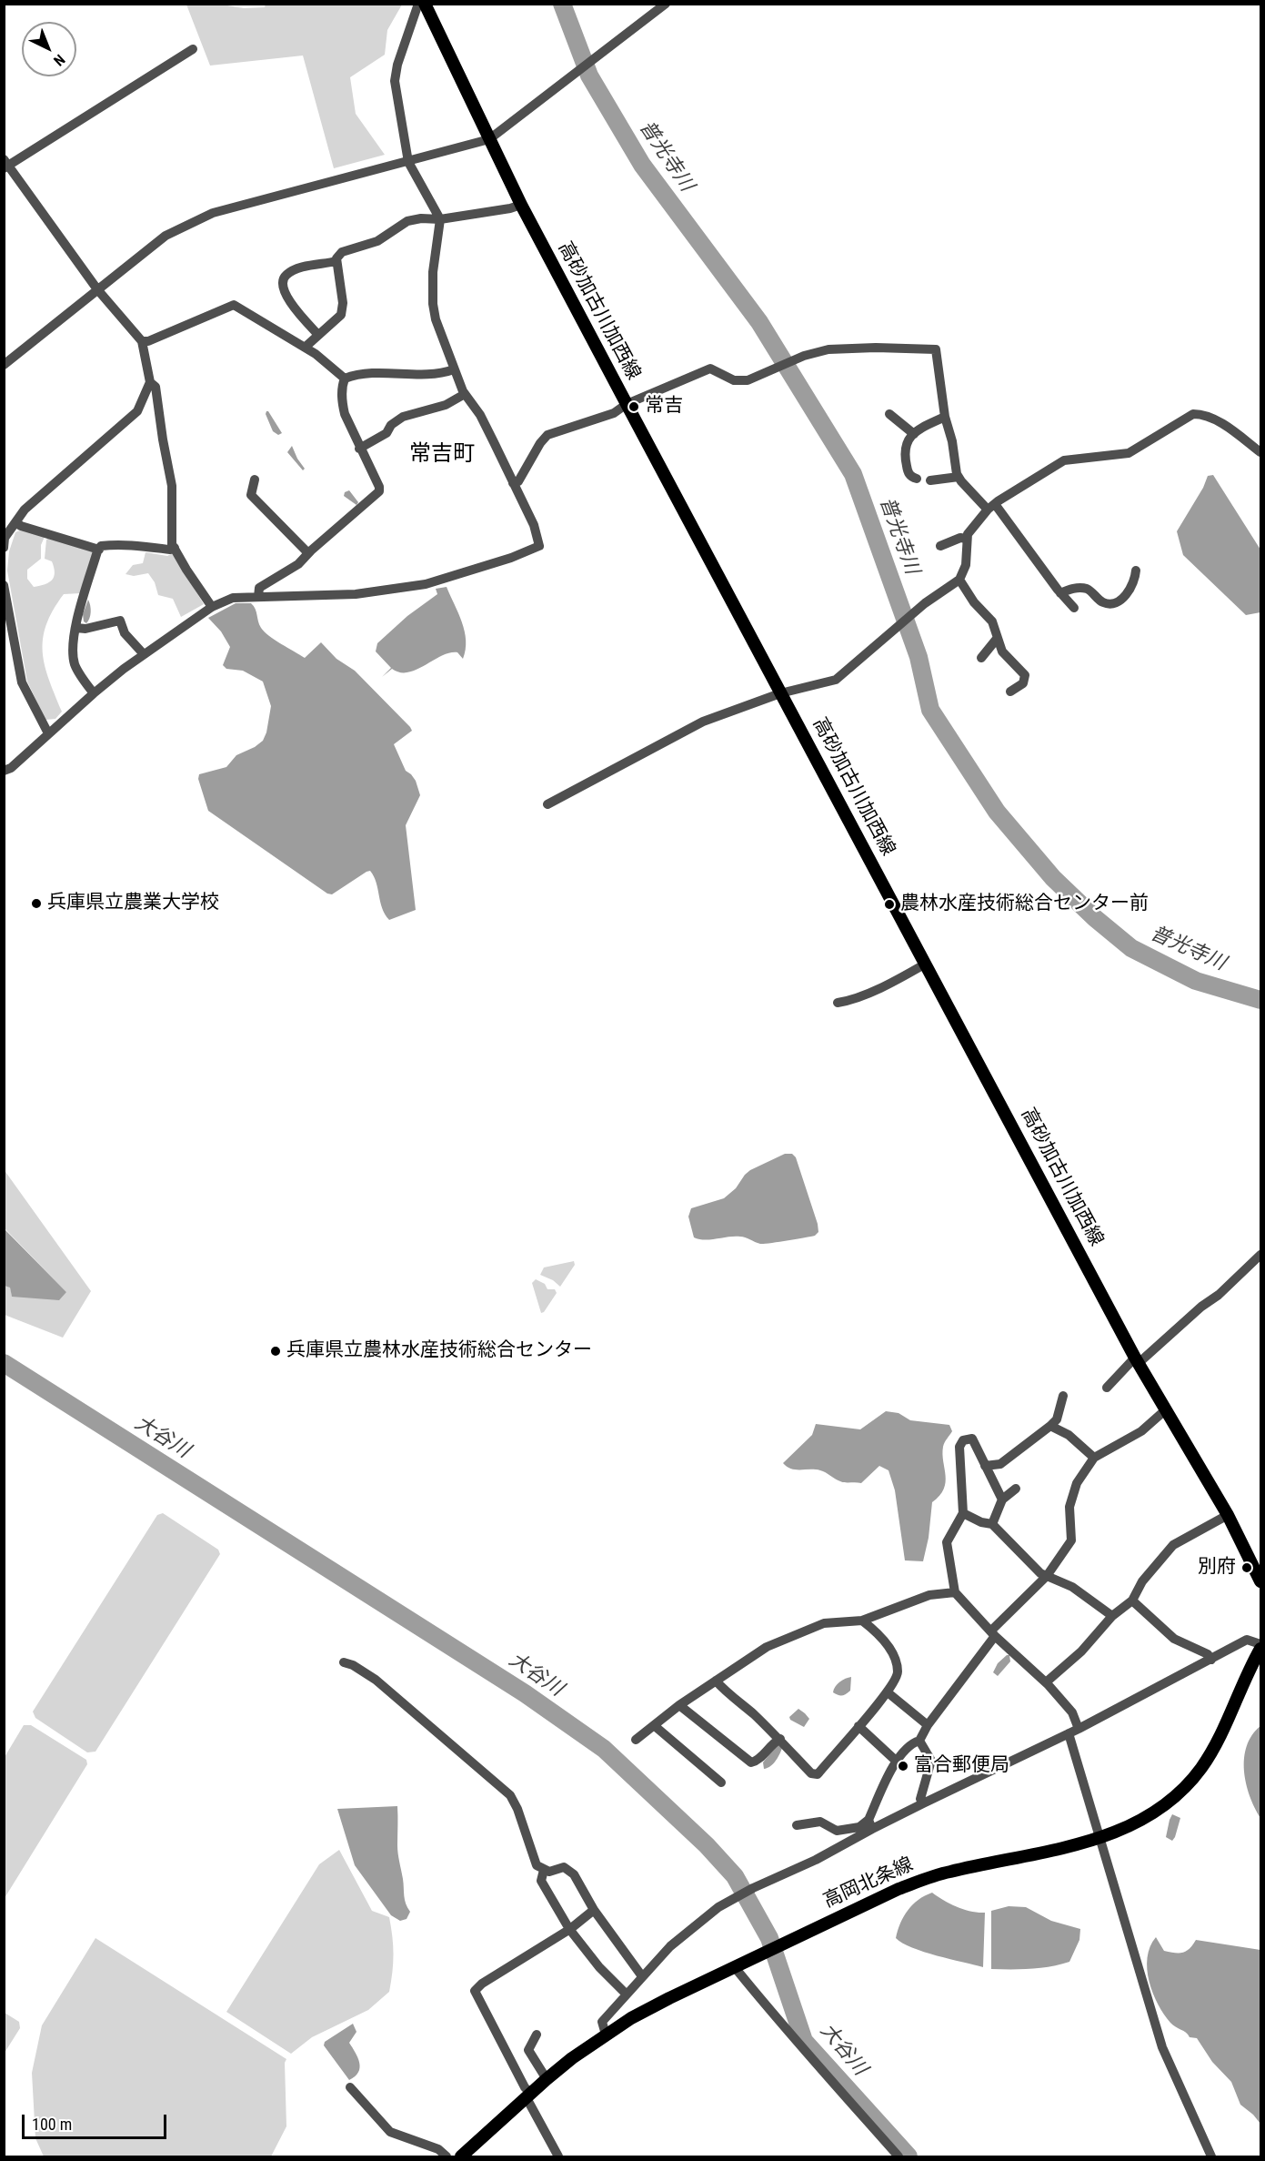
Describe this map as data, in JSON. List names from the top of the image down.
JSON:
{
  "streets": {
    "main road": ["高砂加古川加西線", "高岡北条線"]
  },
  "districts": ["常吉町"],
  "water": ["普光寺川", "大谷川"],
  "places": [
    "常吉",
    "兵庫県立農業大学校",
    "農林水産技術総合センター前",
    "兵庫県立農林水産技術総合センター",
    "別府",
    "富合郵便局"
  ],
  "scale_bar": "100 m",
  "north": "bottom right"
}
